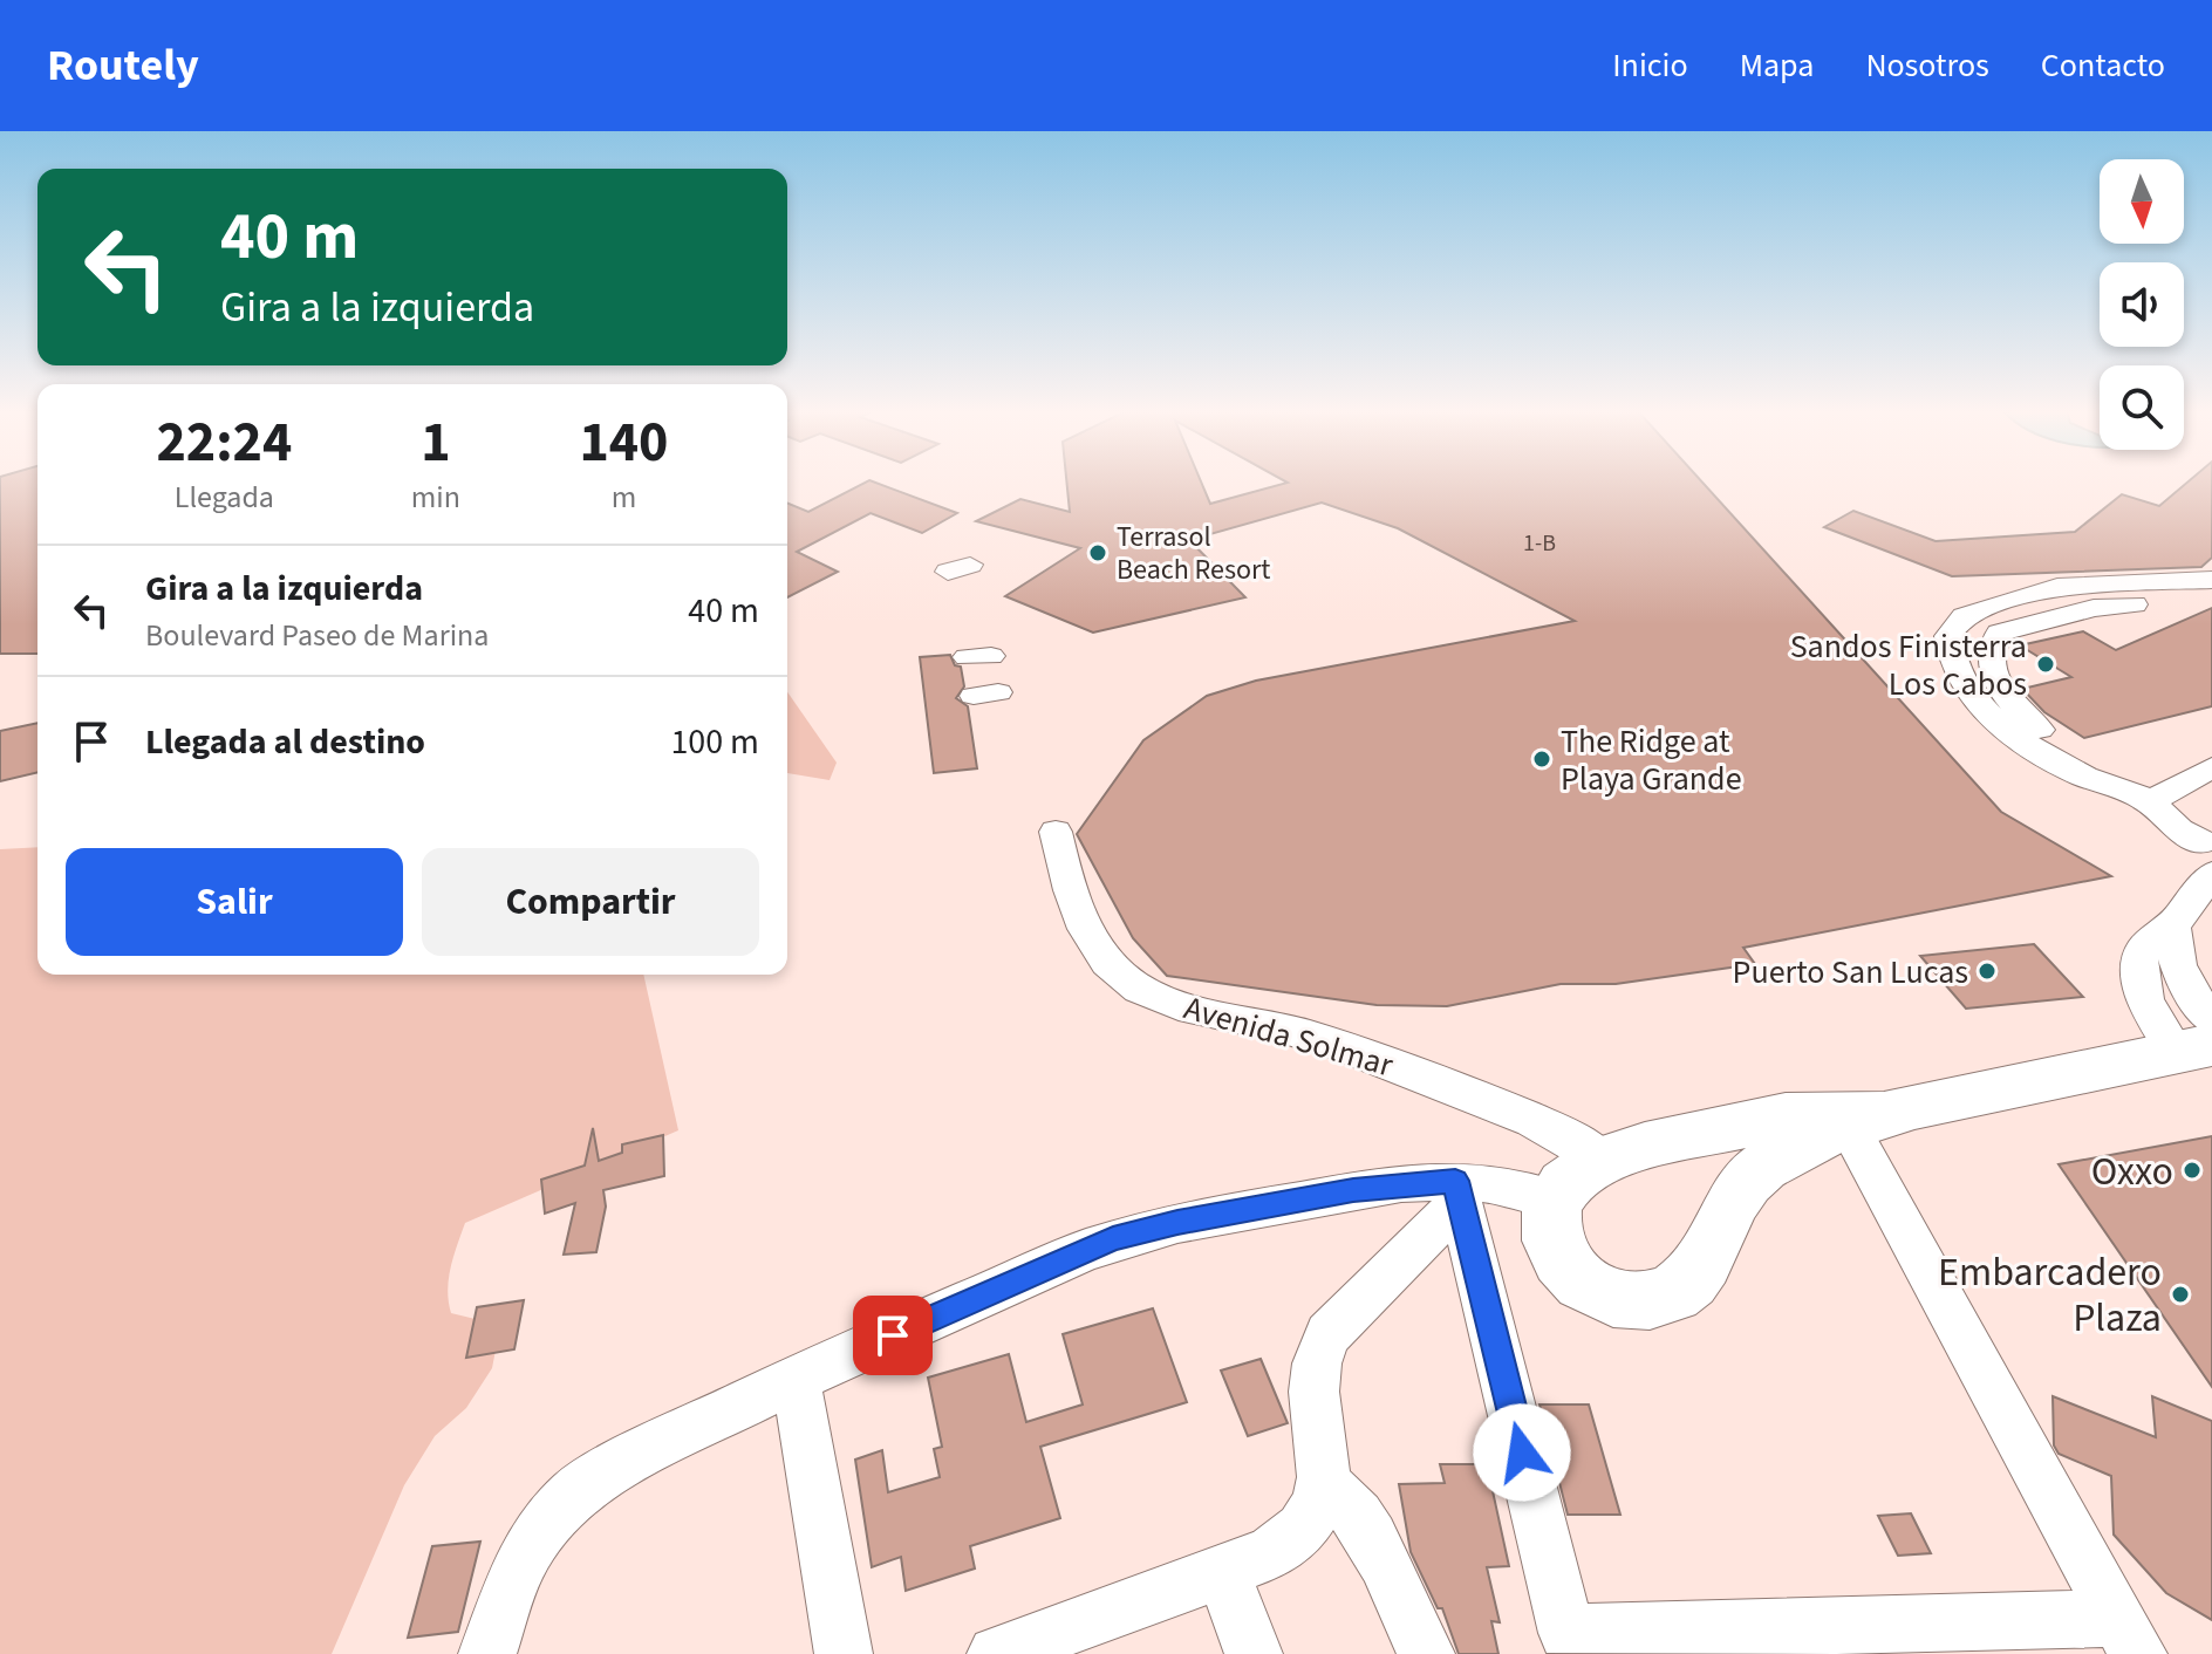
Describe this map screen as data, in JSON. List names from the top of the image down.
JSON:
{
  "streets": {
    "street": ["Avenida Solmar"]
  },
  "places": [
    "Terrasol Beach Resort",
    "Sandos Finisterra Los Cabos",
    "The Ridge at Playa Grande",
    "Puerto San Lucas",
    "Oxxo",
    "Embarcadero Plaza"
  ],
  "house_numbers": ["1-B"],
  "north": "bottom",
  "page": {
    "header": "Routely",
    "nav": [
      "Inicio",
      "Mapa",
      "Nosotros",
      "Contacto"
    ],
    "turn": ["40 m", "Gira a la izquierda"],
    "eta": [
      "22:24",
      "Llegada",
      "1",
      "min",
      "140",
      "m"
    ],
    "list": [
      {
        "name": "Gira a la izquierda",
        "note": "Boulevard Paseo de Marina",
        "value": "40 m"
      },
      {
        "name": "Llegada al destino",
        "value": "100 m"
      }
    ],
    "buttons": ["Salir", "Compartir"]
  }
}
